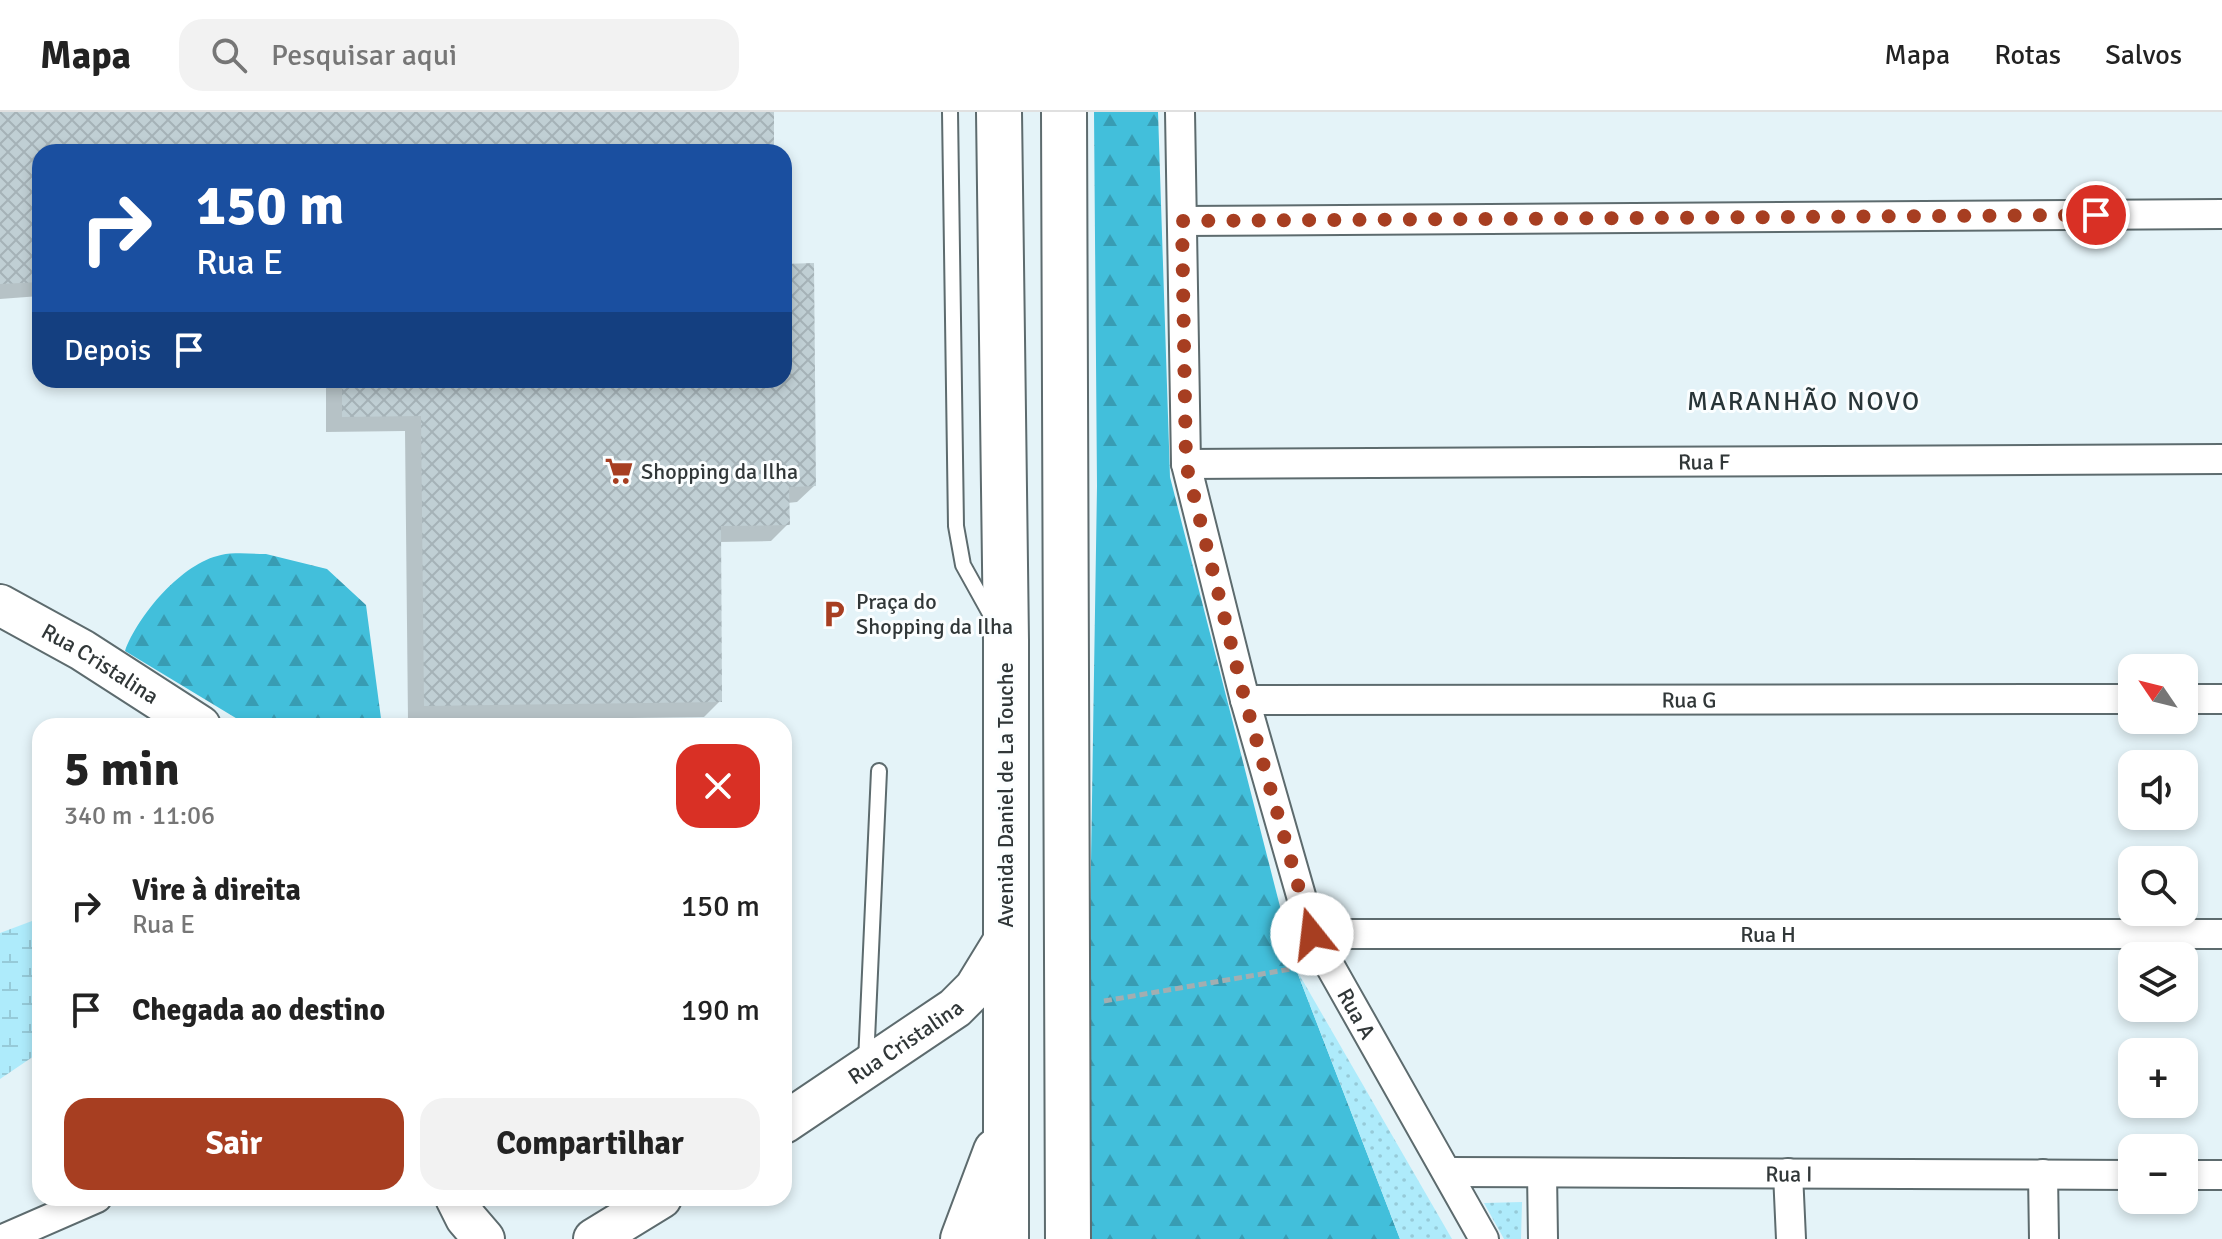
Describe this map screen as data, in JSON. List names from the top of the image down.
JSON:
{
  "streets": {
    "main road": ["Avenida Daniel de La Touche"],
    "street": [
      "Rua F",
      "Rua Cristalina",
      "Rua G",
      "Rua H",
      "Rua A",
      "Rua I"
    ]
  },
  "crossings": [
    ["Rua F", "Rua A"],
    ["Rua Cristalina", "Avenida Daniel de La Touche"],
    ["Rua G", "Rua A"],
    ["Rua H", "Rua A"],
    ["Rua A", "Rua I"]
  ],
  "districts": ["MARANHÃO NOVO"],
  "places": {
    "supermarket": ["Shopping da Ilha"],
    "parking": ["Praça do Shopping da Ilha"]
  },
  "north": "top left",
  "page": {
    "header": "Mapa",
    "search": "Pesquisar aqui",
    "nav": ["Mapa", "Rotas", "Salvos"],
    "turn": ["150 m", "Rua E"],
    "then": "Depois",
    "map_buttons": ["+", "−"],
    "heading": ["5 min", "340 m · 11:06"],
    "list": [
      {
        "name": "Vire à direita",
        "note": "Rua E",
        "value": "150 m"
      },
      {
        "name": "Chegada ao destino",
        "value": "190 m"
      }
    ],
    "buttons": ["Sair", "Compartilhar"]
  }
}
